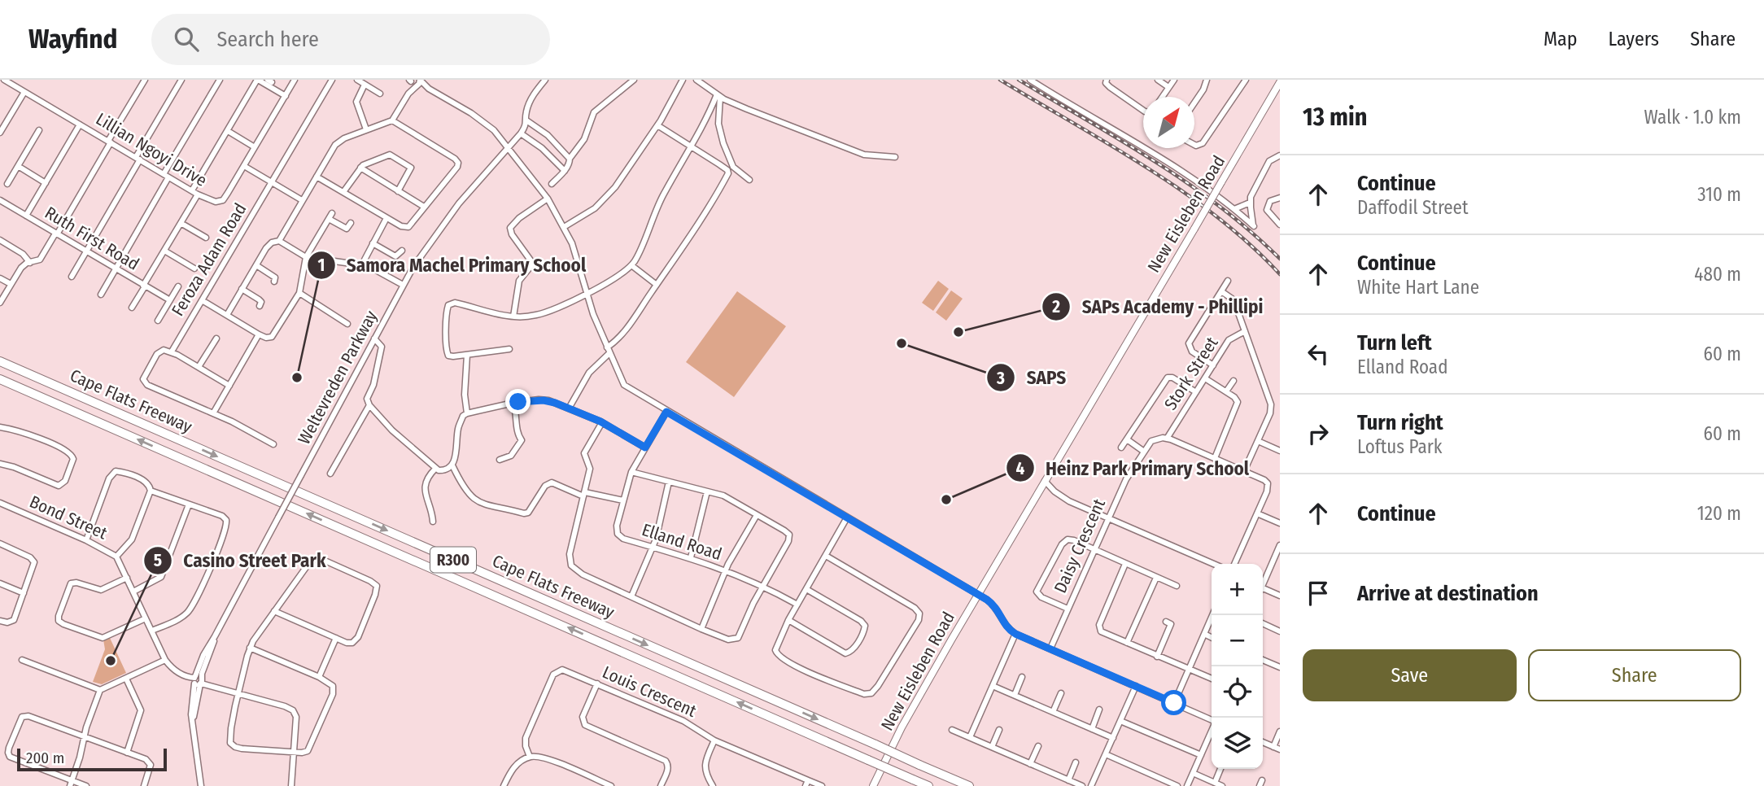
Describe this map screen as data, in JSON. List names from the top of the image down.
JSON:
{
  "streets": {
    "highway": ["Cape Flats Freeway", "R300"],
    "main road": ["New Eisleben Road"],
    "street": [
      "Lillian Ngoyi Drive",
      "Ruth First Road",
      "Feroza Adam Road",
      "Stork Street",
      "Weltevreden Parkway",
      "Bond Street",
      "Elland Road",
      "Daisy Crescent",
      "Louis Crescent"
    ]
  },
  "crossings": [
    ["Stork Street", "Daisy Crescent"]
  ],
  "places": [
    "SAPs Academy - Phillipi",
    "SAPS",
    "Samora Machel Primary School",
    "Heinz Park Primary School",
    "Casino Street Park"
  ],
  "scale_bar": "200 m",
  "north": "top right",
  "page": {
    "header": "Wayfind",
    "search": "Search here",
    "nav": ["Map", "Layers", "Share"],
    "heading": ["13 min", "Walk · 1.0 km"],
    "list": [
      ["Continue", "Daffodil Street", "310 m"],
      ["Continue", "White Hart Lane", "480 m"],
      ["Turn left", "Elland Road", "60 m"],
      ["Turn right", "Loftus Park", "60 m"],
      ["Continue", "120 m"],
      "Arrive at destination"
    ],
    "map_buttons": ["+", "−"],
    "buttons": ["Save", "Share"],
    "scale": "200 m"
  }
}
